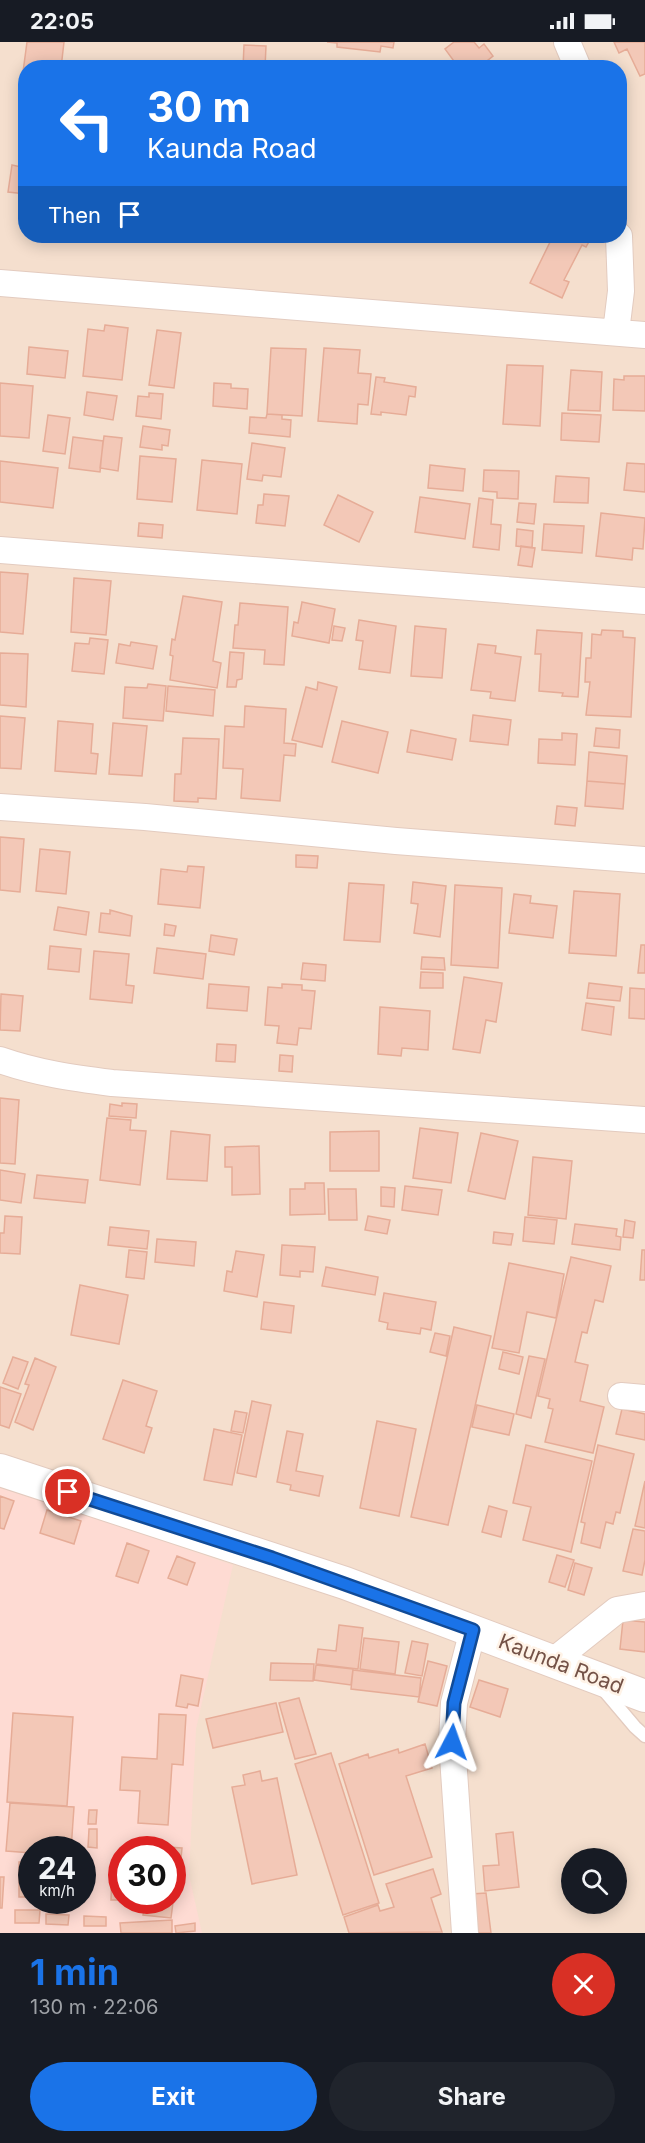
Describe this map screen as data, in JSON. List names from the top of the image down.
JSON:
{
  "streets": {
    "street": ["Kaunda Road"]
  },
  "page": {
    "status": "22:05",
    "turn": ["30 m", "Kaunda Road"],
    "then": "Then",
    "speed": "24 km/h",
    "limit": "30",
    "heading": ["1 min", "130 m · 22:06"],
    "buttons": ["Exit", "Share"]
  }
}
